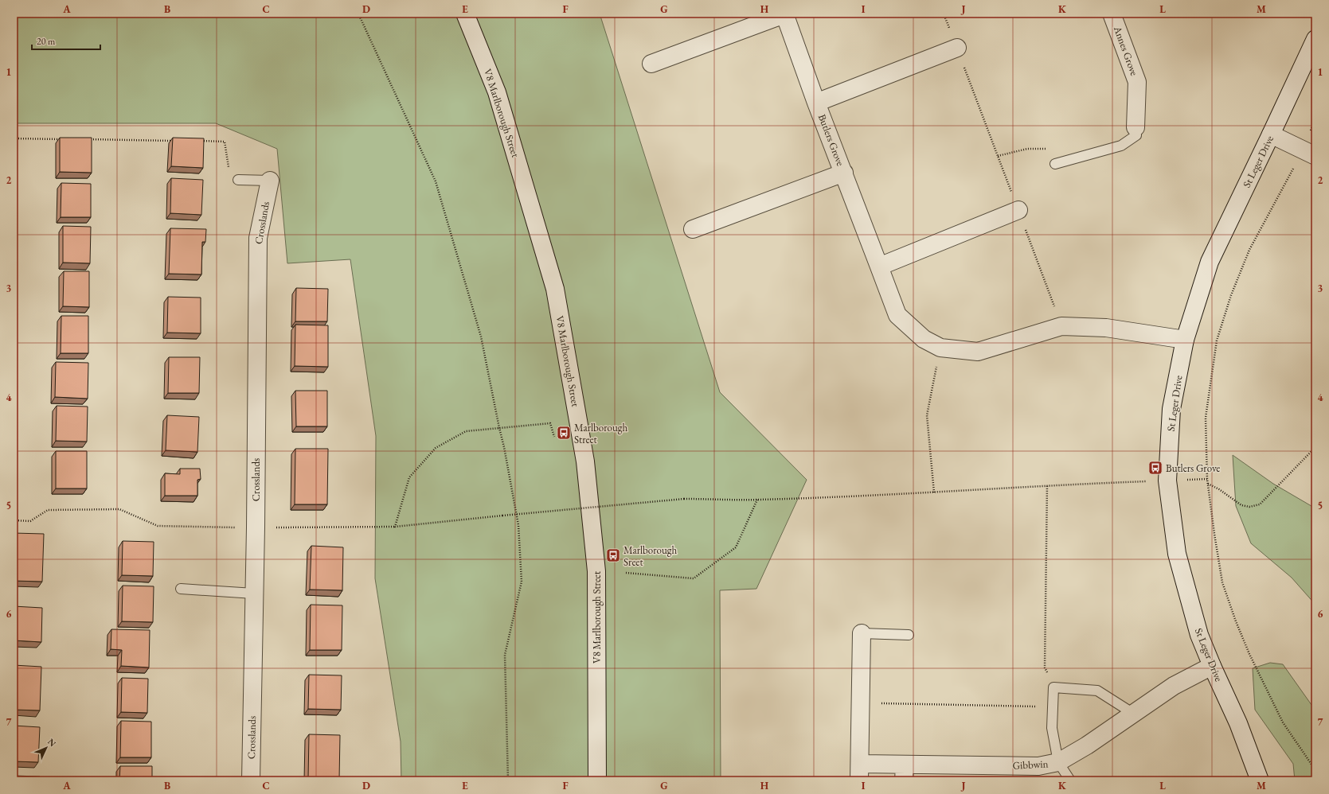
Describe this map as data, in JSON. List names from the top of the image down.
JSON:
{
  "streets": {
    "street": [
      "Annes Grove",
      "V8 Marlborough Street",
      "Butlers Grove",
      "St Leger Drive",
      "Crosslands",
      "Gibbwin"
    ]
  },
  "crossings": [
    ["Butlers Grove", "St Leger Drive"],
    ["St Leger Drive", "Gibbwin"]
  ],
  "places": {
    "bus stop": ["Marlborough Street", "Butlers Grove", "Marlborough Sreet"]
  },
  "scale_bar": "20 m",
  "north": "top right",
  "grid": {
    "columns": [
      "A",
      "B",
      "C",
      "D",
      "E",
      "F",
      "G",
      "H",
      "I",
      "J",
      "K",
      "L",
      "M"
    ],
    "rows": [
      "1",
      "2",
      "3",
      "4",
      "5",
      "6",
      "7"
    ]
  }
}
